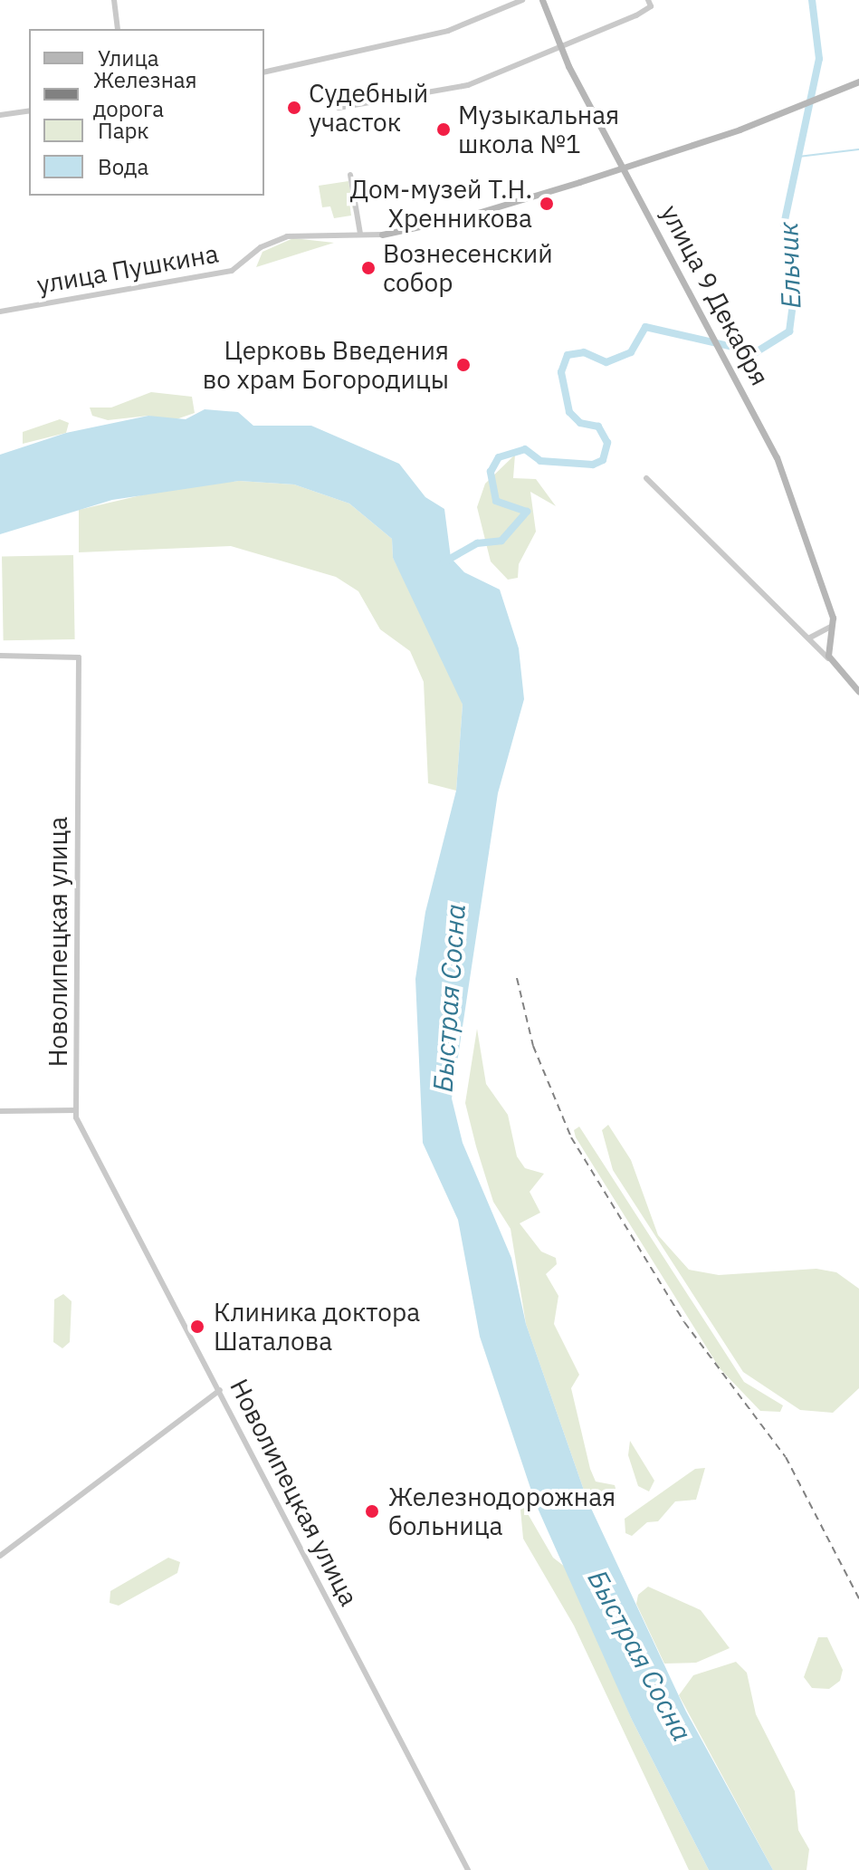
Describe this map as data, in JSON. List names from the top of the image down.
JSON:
{
  "streets": {
    "main road": ["улица 9 Декабря"],
    "street": ["улица Пушкина", "Новолипецкая улица"]
  },
  "water": ["Ельчик", "Быстрая Сосна"],
  "places": [
    "Судебный участок",
    "Музыкальная школа №1",
    "Дом-музей Т.Н. Хренникова",
    "Вознесенский собор",
    "Церковь Введения во храм Богородицы",
    "Клиника доктора Шаталова",
    "Железнодорожная больница"
  ],
  "legend": [
    "Улица",
    "Железная дорога",
    "Парк",
    "Вода"
  ]
}
